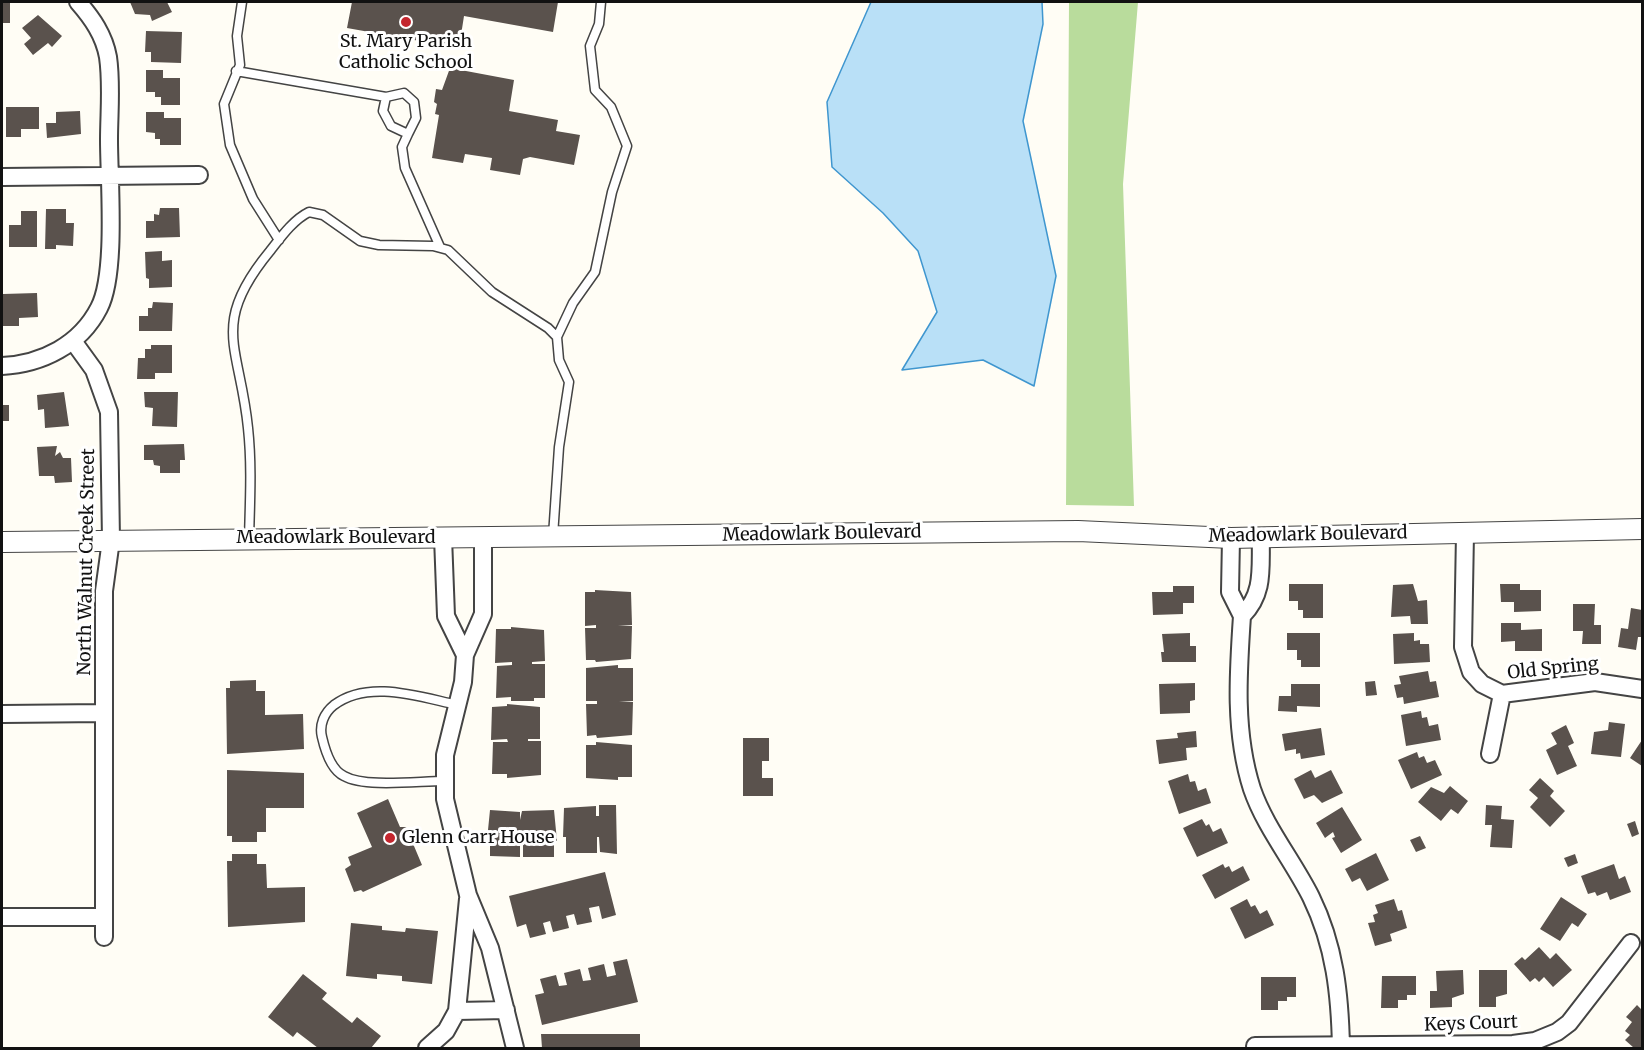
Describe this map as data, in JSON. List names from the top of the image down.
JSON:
{
  "streets": {
    "street": [
      "Meadowlark Boulevard",
      "North Walnut Creek Street",
      "Old Spring",
      "Keys Court"
    ]
  },
  "crossings": [
    ["Meadowlark Boulevard", "North Walnut Creek Street"],
    ["Meadowlark Boulevard", "Old Spring"]
  ],
  "places": ["St. Mary Parish Catholic School", "Glenn Carr House"]
}
